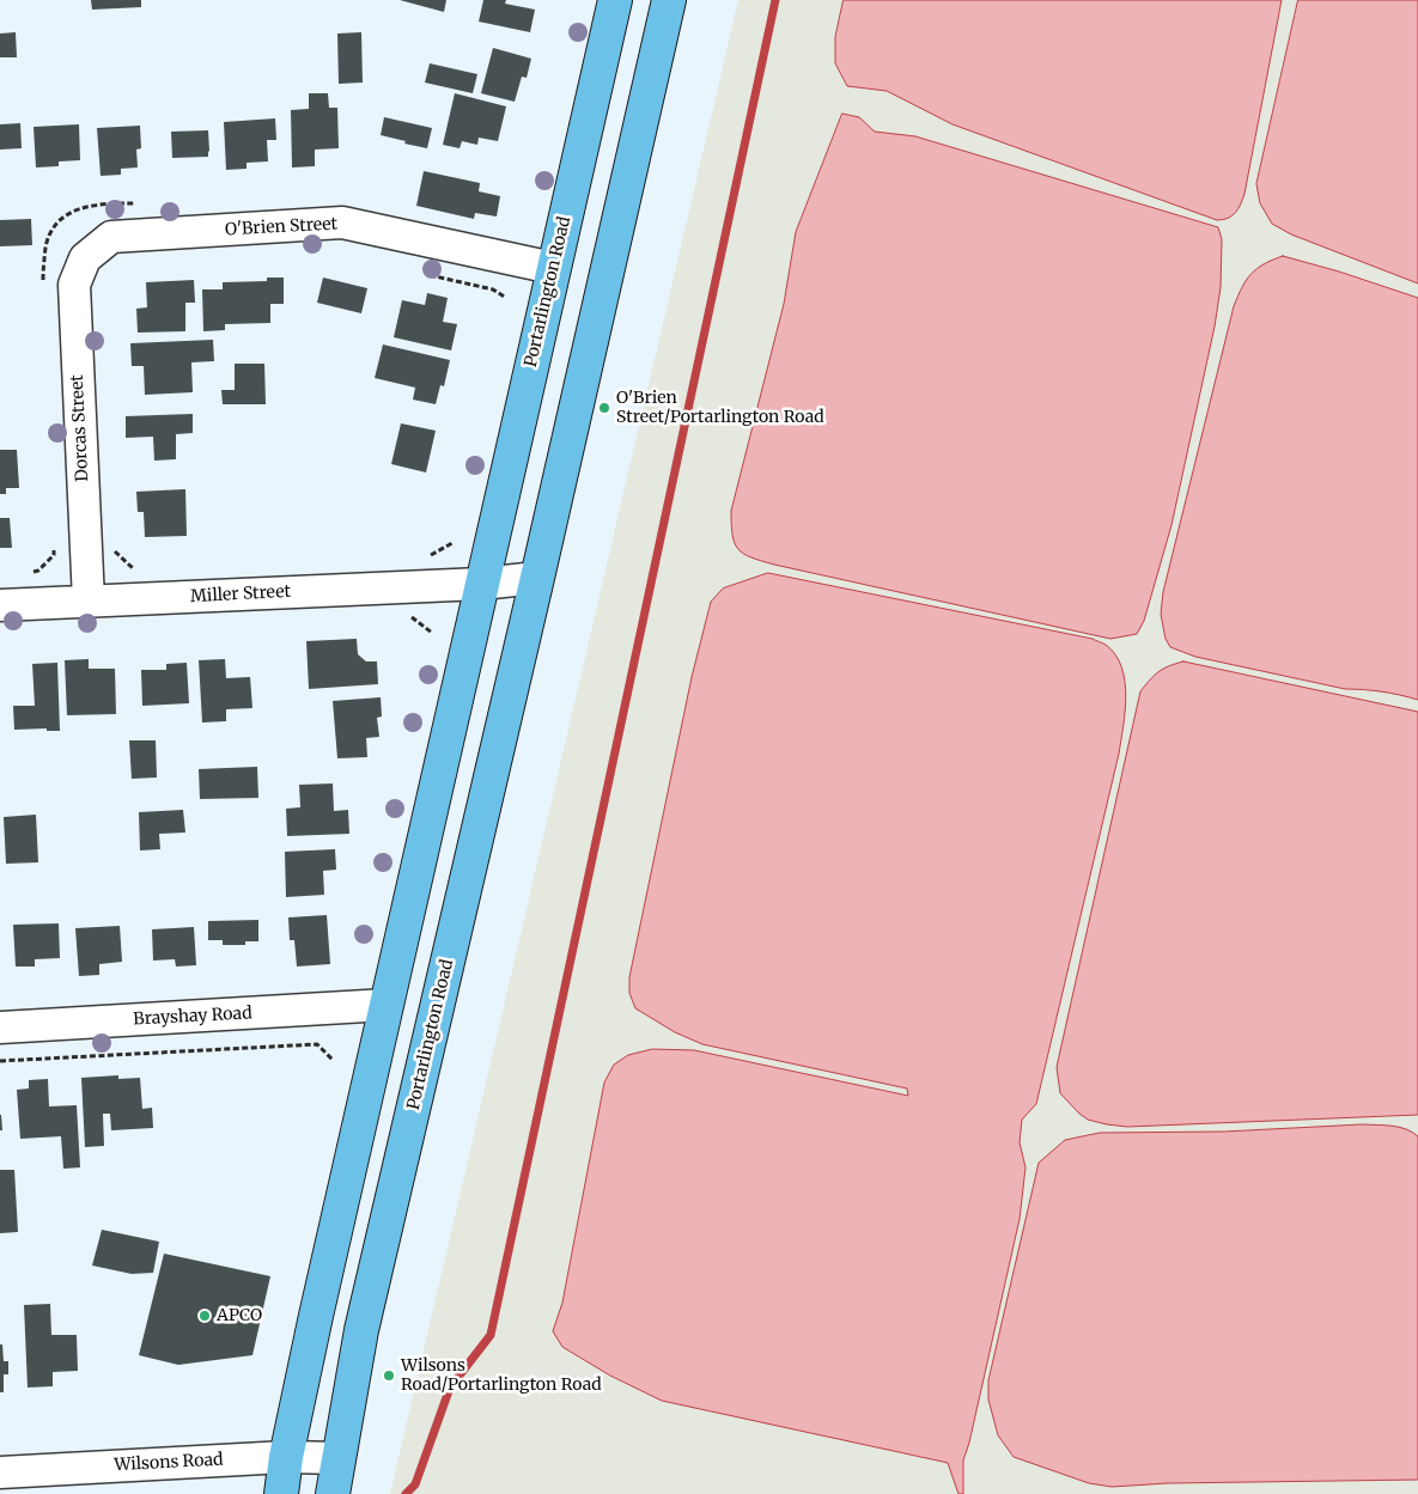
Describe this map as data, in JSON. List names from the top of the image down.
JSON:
{
  "streets": {
    "main road": ["Portarlington Road"],
    "street": [
      "O'Brien Street",
      "Dorcas Street",
      "Miller Street",
      "Brayshay Road",
      "Wilsons Road"
    ]
  },
  "crossings": [
    ["O'Brien Street", "Portarlington Road"],
    ["O'Brien Street", "Dorcas Street"],
    ["Portarlington Road", "Miller Street"],
    ["Portarlington Road", "Brayshay Road"],
    ["Portarlington Road", "Wilsons Road"],
    ["Dorcas Street", "Miller Street"]
  ],
  "places": ["O'Brien Street/Portarlington Road", "APCO", "Wilsons Road/Portarlington Road"]
}
